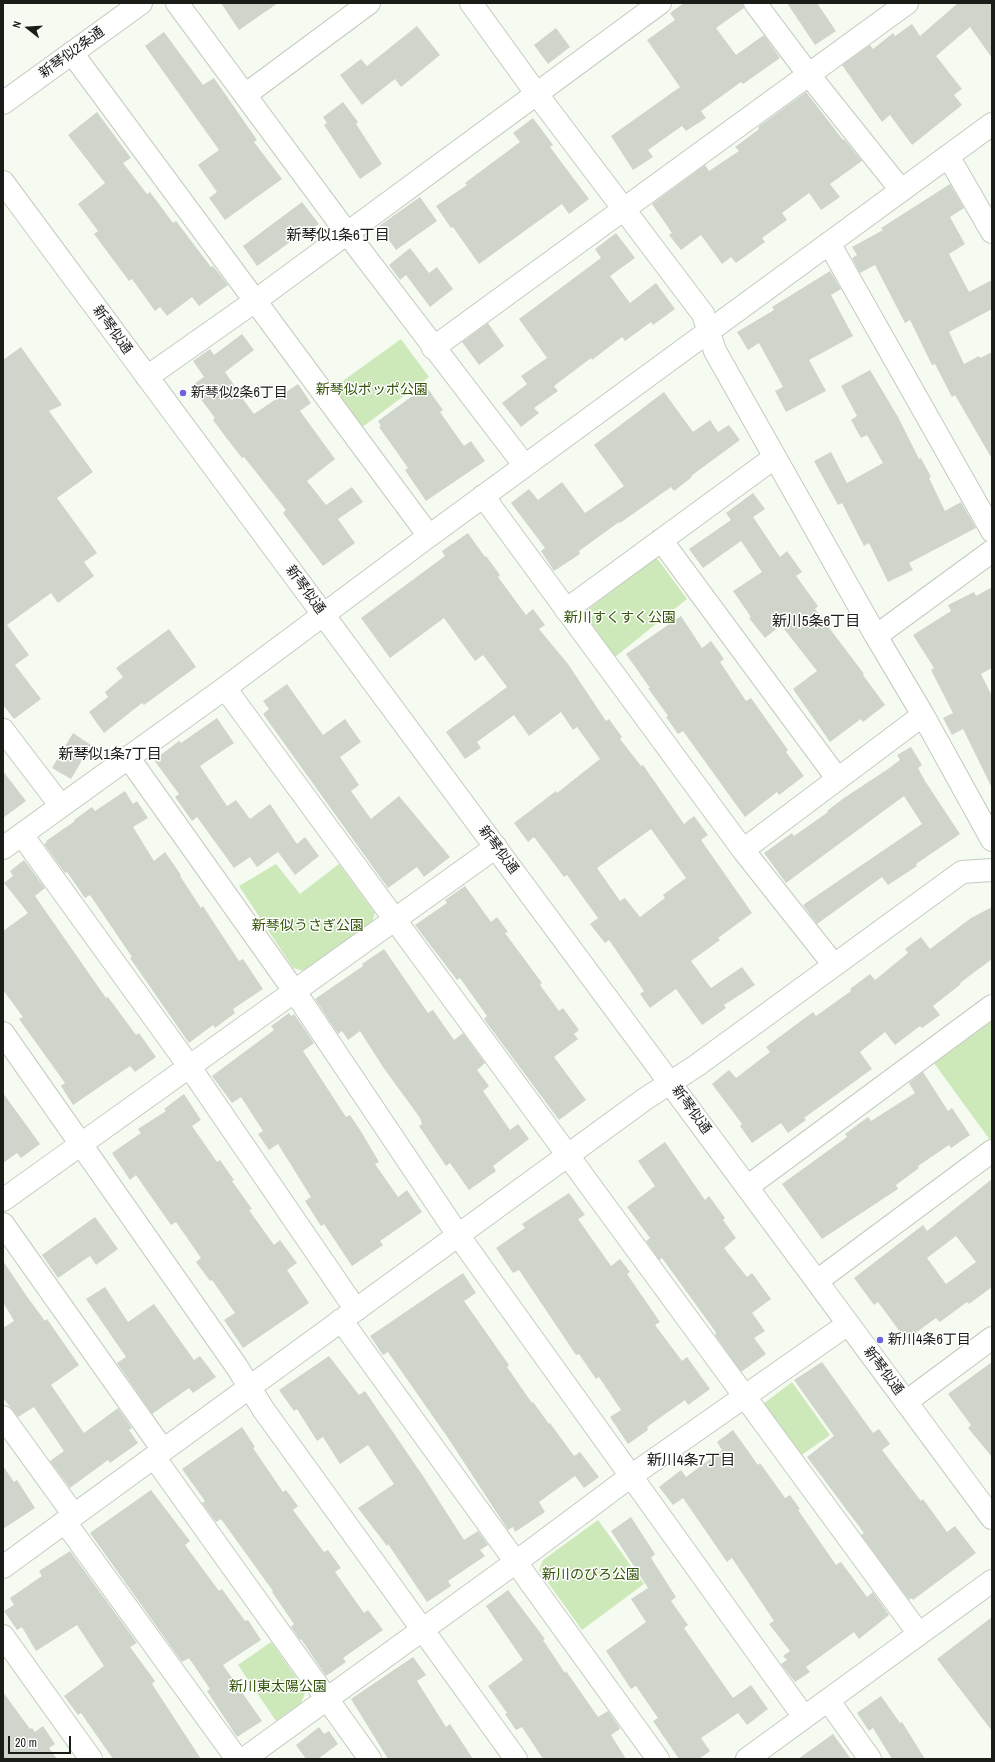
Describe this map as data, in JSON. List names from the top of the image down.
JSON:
{
  "streets": {
    "street": ["新琴似2条通", "新琴似通"]
  },
  "districts": [
    "新琴似1条6丁目",
    "新川5条6丁目",
    "新琴似1条7丁目",
    "新川4条7丁目"
  ],
  "parks": [
    "新琴似ポッポ公園",
    "新川すくすく公園",
    "新琴似うさぎ公園",
    "新川のびろ公園",
    "新川東太陽公園"
  ],
  "places": ["新琴似2条6丁目", "新川4条6丁目"],
  "scale_bar": "20 m",
  "north": "left"
}
